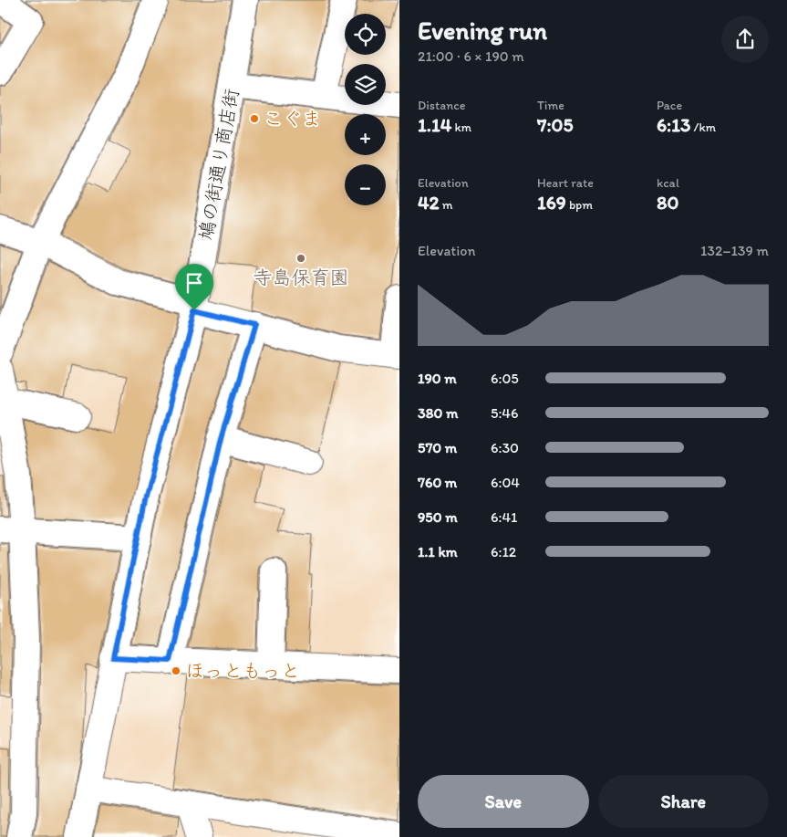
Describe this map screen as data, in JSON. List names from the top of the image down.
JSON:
{
  "streets": {
    "street": ["鳩の街通り商店街"]
  },
  "places": ["こぐま", "寺島保育園", "ほっともっと"],
  "page": {
    "heading": ["Evening run", "21:00 · 6 × 190 m"],
    "map_buttons": ["+", "−"],
    "stats": [
      ["Distance", "1.14 km"],
      ["Time", "7:05"],
      ["Pace", "6:13 /km"],
      ["Elevation", "42 m"],
      ["Heart rate", "169 bpm"],
      ["kcal", "80"]
    ],
    "chart": ["Elevation", "132–139 m"],
    "list": [
      {
        "name": "190 m",
        "note": "6:05"
      },
      {
        "name": "380 m",
        "note": "5:46"
      },
      {
        "name": "570 m",
        "note": "6:30"
      },
      {
        "name": "760 m",
        "note": "6:04"
      },
      {
        "name": "950 m",
        "note": "6:41"
      },
      {
        "name": "1.1 km",
        "note": "6:12"
      }
    ],
    "buttons": ["Save", "Share"]
  }
}
